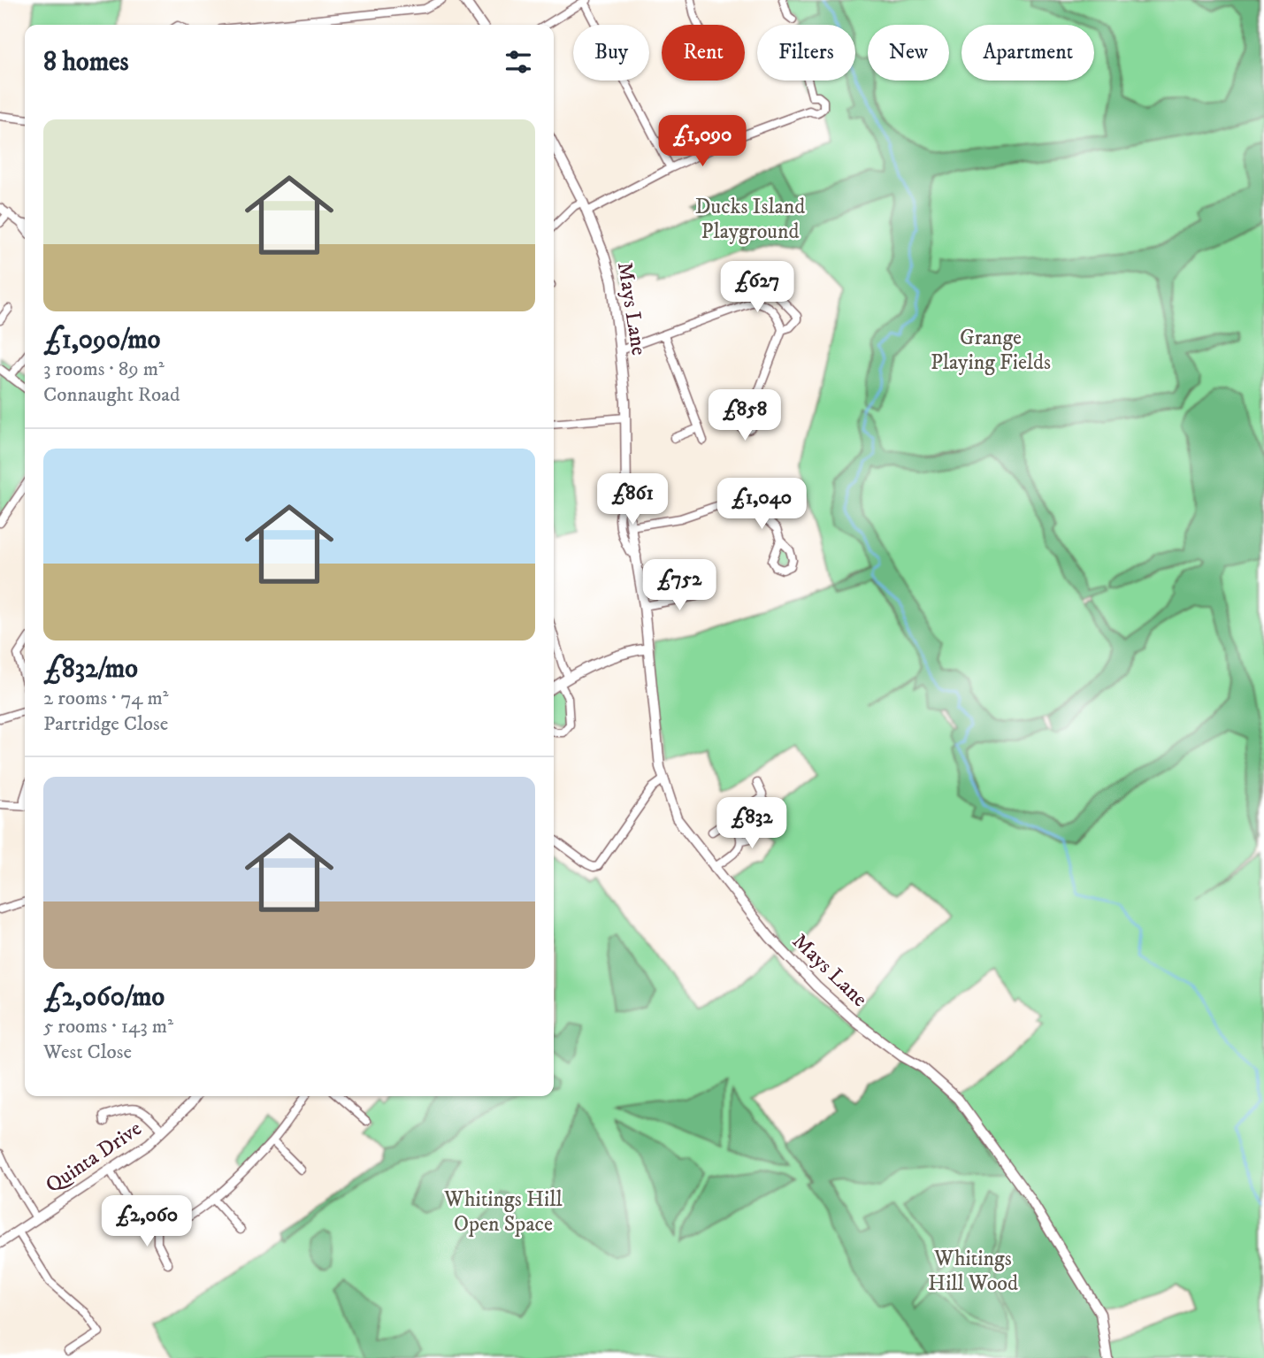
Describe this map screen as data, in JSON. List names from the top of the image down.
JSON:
{
  "streets": {
    "street": ["Mays Lane", "Quinta Drive"]
  },
  "parks": [
    "Ducks Island Playground",
    "Grange Playing Fields",
    "Whitings Hill Open Space",
    "Whitings Hill Wood"
  ],
  "page": {
    "chip": [
      "Buy",
      "Rent",
      "Filters",
      "New",
      "Apartment"
    ],
    "heading": "8 homes",
    "list": [
      {
        "name": "£1,090/mo",
        "note": "3 rooms · 89 m² · Connaught Road"
      },
      {
        "name": "£832/mo",
        "note": "2 rooms · 74 m² · Partridge Close"
      },
      {
        "name": "£2,060/mo",
        "note": "5 rooms · 143 m² · West Close"
      }
    ],
    "price": [
      "£1,090",
      "£627",
      "£858",
      "£861",
      "£1,040",
      "£752",
      "£832",
      "£2,060"
    ]
  }
}
